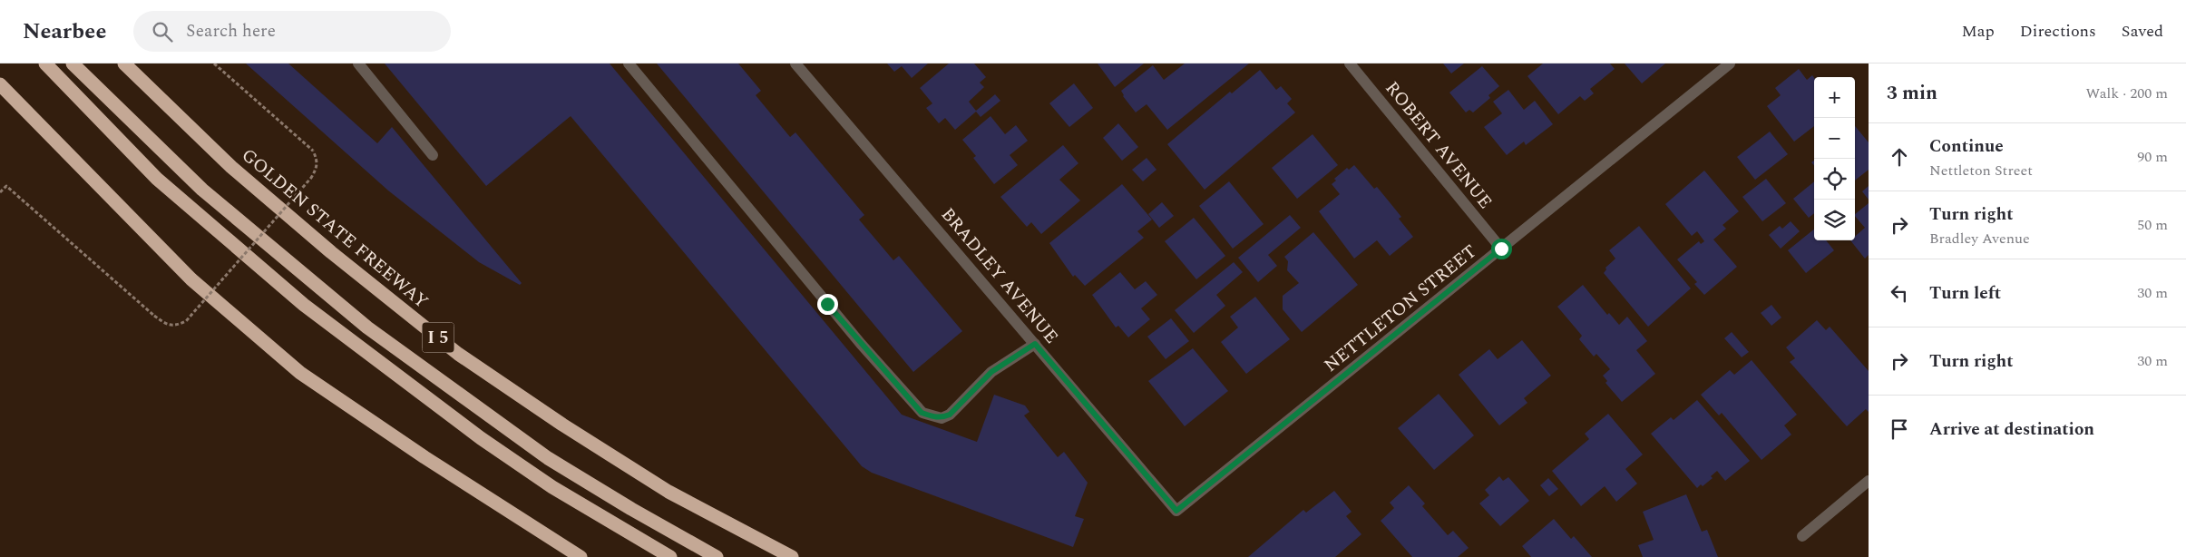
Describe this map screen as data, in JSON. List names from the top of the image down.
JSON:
{
  "streets": {
    "highway": ["GOLDEN STATE FREEWAY", "I 5"],
    "street": ["ROBERT AVENUE", "BRADLEY AVENUE", "NETTLETON STREET"]
  },
  "crossings": [
    ["ROBERT AVENUE", "NETTLETON STREET"],
    ["BRADLEY AVENUE", "NETTLETON STREET"]
  ],
  "page": {
    "header": "Nearbee",
    "search": "Search here",
    "nav": ["Map", "Directions", "Saved"],
    "heading": ["3 min", "Walk · 200 m"],
    "map_buttons": ["+", "−"],
    "list": [
      ["Continue", "Nettleton Street", "90 m"],
      ["Turn right", "Bradley Avenue", "50 m"],
      ["Turn left", "30 m"],
      ["Turn right", "30 m"],
      "Arrive at destination"
    ]
  }
}
